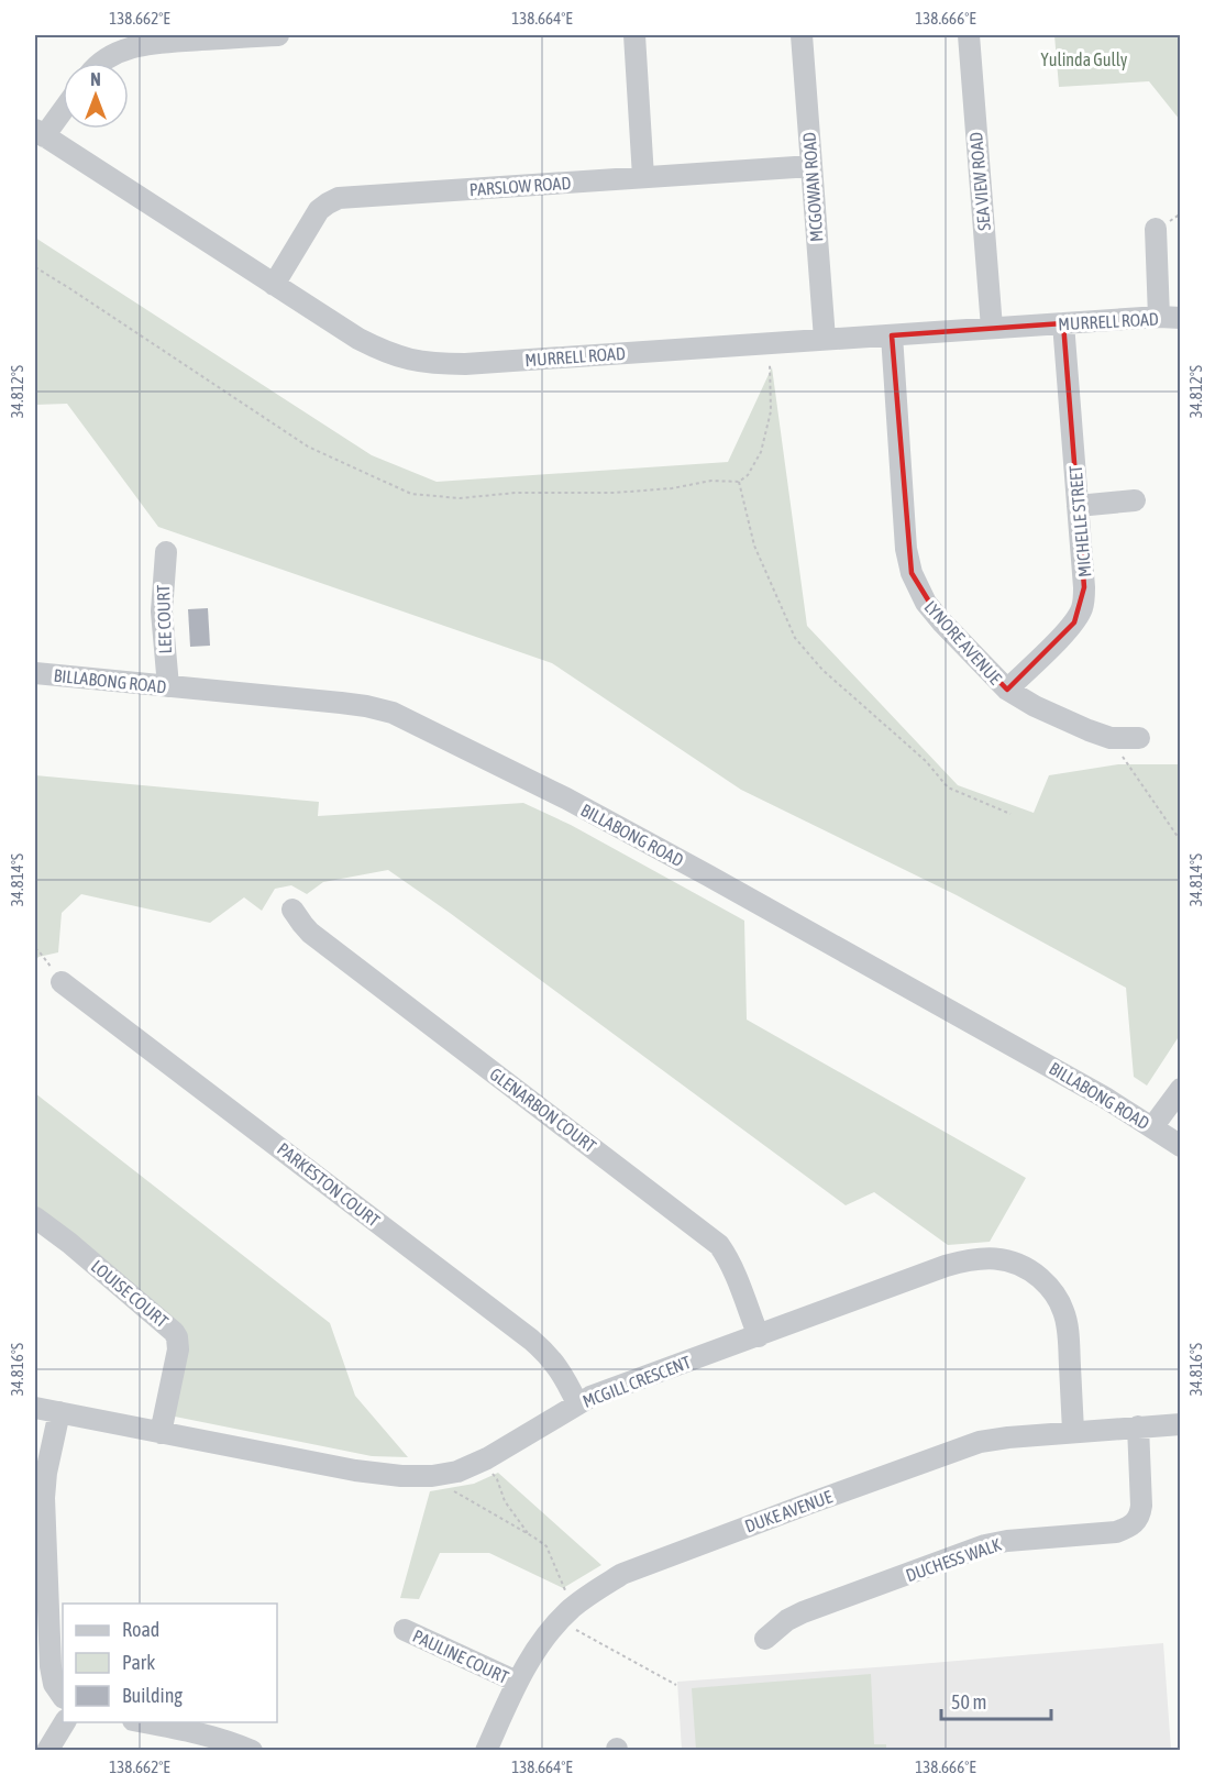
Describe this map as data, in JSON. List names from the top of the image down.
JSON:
{
  "streets": {
    "street": [
      "SEA VIEW ROAD",
      "PARSLOW ROAD",
      "MCGOWAN ROAD",
      "MURRELL ROAD",
      "MICHELLE STREET",
      "LEE COURT",
      "LYNORE AVENUE",
      "BILLABONG ROAD",
      "GLENARBON COURT",
      "PARKESTON COURT",
      "LOUISE COURT",
      "MCGILL CRESCENT",
      "DUKE AVENUE",
      "DUCHESS WALK",
      "PAULINE COURT"
    ]
  },
  "crossings": [
    ["SEA VIEW ROAD", "MURRELL ROAD"],
    ["PARSLOW ROAD", "MCGOWAN ROAD"],
    ["PARSLOW ROAD", "MURRELL ROAD"],
    ["MCGOWAN ROAD", "MURRELL ROAD"],
    ["MURRELL ROAD", "MICHELLE STREET"],
    ["MURRELL ROAD", "LYNORE AVENUE"],
    ["MICHELLE STREET", "LYNORE AVENUE"],
    ["LEE COURT", "BILLABONG ROAD"],
    ["GLENARBON COURT", "MCGILL CRESCENT"],
    ["PARKESTON COURT", "MCGILL CRESCENT"],
    ["LOUISE COURT", "MCGILL CRESCENT"],
    ["MCGILL CRESCENT", "DUKE AVENUE"],
    ["DUKE AVENUE", "DUCHESS WALK"],
    ["DUKE AVENUE", "PAULINE COURT"]
  ],
  "parks": ["Yulinda Gully"],
  "legend": ["Road", "Park", "Building"],
  "scale_bar": "50 m",
  "north": "top",
  "coordinates": [
    "138.662°E",
    "138.664°E",
    "138.666°E",
    "34.812°S",
    "34.814°S",
    "34.816°S"
  ]
}
